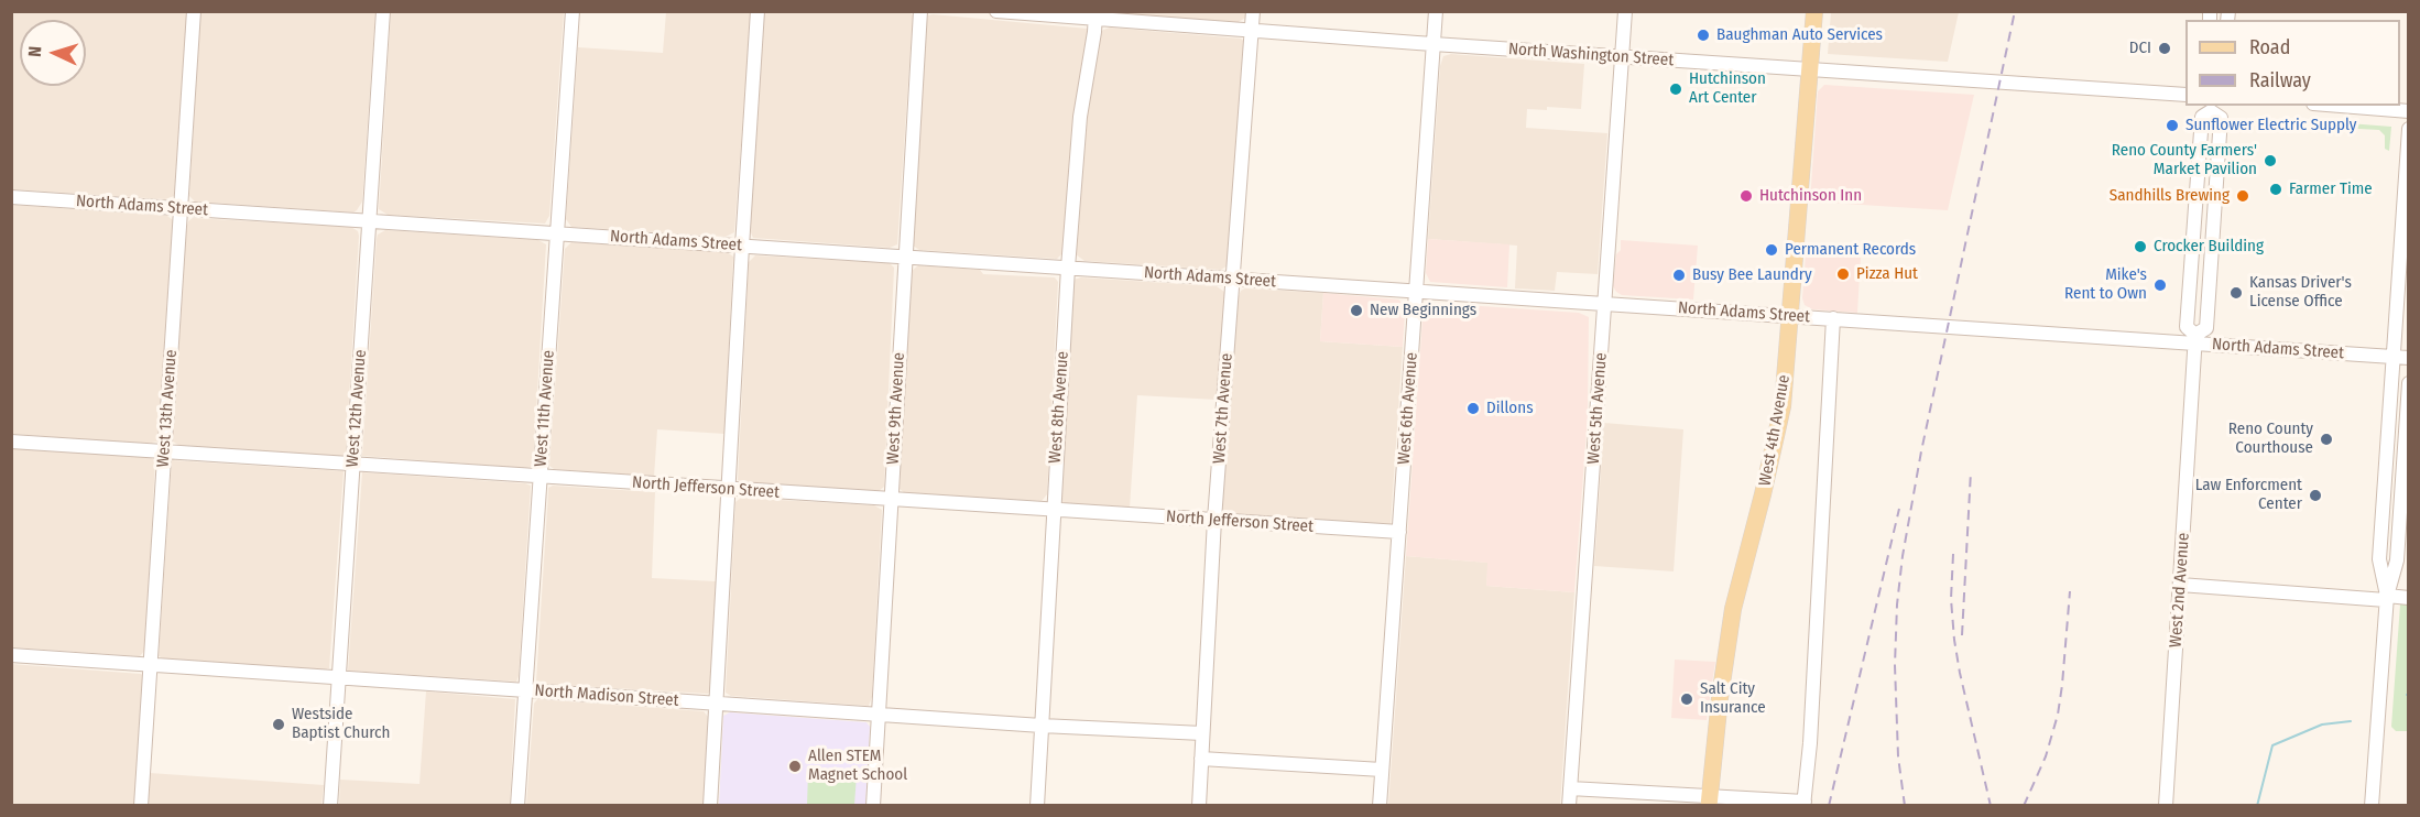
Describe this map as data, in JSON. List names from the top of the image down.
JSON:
{
  "streets": {
    "main road": ["West 4th Avenue"],
    "street": [
      "North Washington Street",
      "North Adams Street",
      "West 8th Avenue",
      "West 13th Avenue",
      "West 12th Avenue",
      "West 11th Avenue",
      "West 9th Avenue",
      "West 7th Avenue",
      "West 6th Avenue",
      "West 5th Avenue",
      "North Jefferson Street",
      "West 2nd Avenue",
      "North Madison Street"
    ]
  },
  "crossings": [
    ["North Washington Street", "West 8th Avenue"],
    ["North Washington Street", "West 7th Avenue"],
    ["North Washington Street", "West 6th Avenue"],
    ["North Washington Street", "West 5th Avenue"],
    ["North Washington Street", "West 4th Avenue"],
    ["North Adams Street", "West 8th Avenue"],
    ["North Adams Street", "West 13th Avenue"],
    ["North Adams Street", "West 12th Avenue"],
    ["North Adams Street", "West 11th Avenue"],
    ["North Adams Street", "West 9th Avenue"],
    ["North Adams Street", "West 7th Avenue"],
    ["North Adams Street", "West 6th Avenue"],
    ["North Adams Street", "West 5th Avenue"],
    ["North Adams Street", "West 4th Avenue"],
    ["North Adams Street", "West 2nd Avenue"],
    ["West 8th Avenue", "North Jefferson Street"],
    ["West 8th Avenue", "North Madison Street"],
    ["West 13th Avenue", "North Jefferson Street"],
    ["West 13th Avenue", "North Madison Street"],
    ["West 12th Avenue", "North Jefferson Street"],
    ["West 12th Avenue", "North Madison Street"],
    ["West 11th Avenue", "North Jefferson Street"],
    ["West 11th Avenue", "North Madison Street"],
    ["West 9th Avenue", "North Jefferson Street"],
    ["West 9th Avenue", "North Madison Street"],
    ["West 7th Avenue", "North Jefferson Street"],
    ["West 7th Avenue", "North Madison Street"],
    ["West 6th Avenue", "North Jefferson Street"]
  ],
  "places": [
    "Baughman Auto Services",
    "DCI",
    "Hutchinson Art Center",
    "Sunflower Electric Supply",
    "Reno County Farmers' Market Pavilion",
    "Farmer Time",
    "Hutchinson Inn",
    "Sandhills Brewing",
    "Crocker Building",
    "Permanent Records",
    "Pizza Hut",
    "Busy Bee Laundry",
    "Mike's Rent to Own",
    "Kansas Driver's License Office",
    "New Beginnings",
    "Dillons",
    "Reno County Courthouse",
    "Law Enforcment Center",
    "Salt City Insurance",
    "Westside Baptist Church",
    "Allen STEM Magnet School"
  ],
  "legend": ["Road", "Railway"],
  "north": "left"
}
